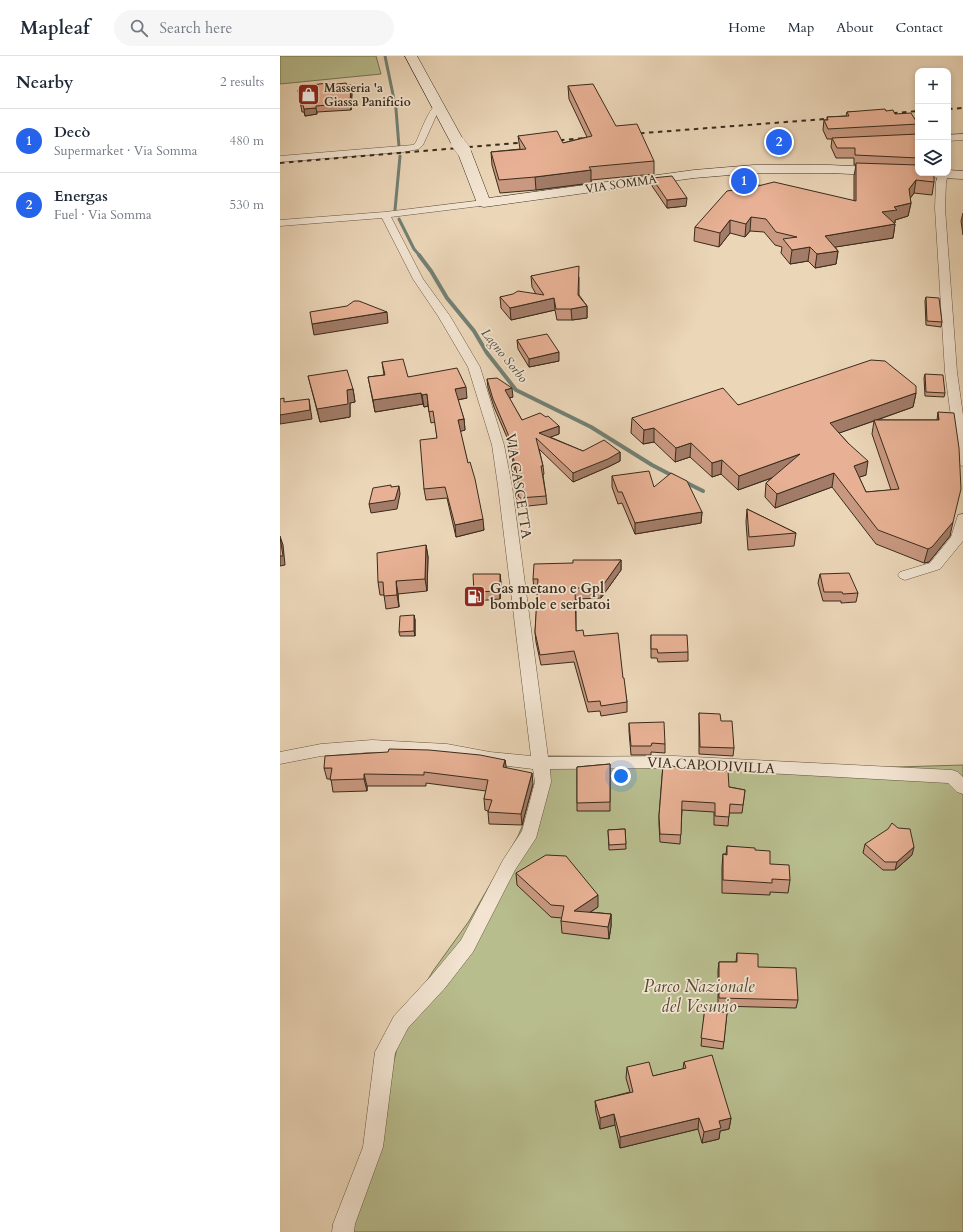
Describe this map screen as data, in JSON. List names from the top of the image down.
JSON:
{
  "streets": {
    "main road": ["VIA SOMMA"],
    "street": ["VIA CASCETTA", "VIA CAPODIVILLA"]
  },
  "crossings": [
    ["VIA SOMMA", "VIA CASCETTA"],
    ["VIA CASCETTA", "VIA CAPODIVILLA"]
  ],
  "water": ["Lagno Sorbo"],
  "parks": ["Parco Nazionale del Vesuvio"],
  "places": {
    "shop": ["Masseria 'a Giassa Panificio"],
    "fuel station": ["Gas metano e Gpl bombole e serbatoi"]
  },
  "page": {
    "header": "Mapleaf",
    "search": "Search here",
    "nav": [
      "Home",
      "Map",
      "About",
      "Contact"
    ],
    "heading": ["Nearby", "2 results"],
    "map_buttons": ["+", "−"],
    "list": [
      {
        "mark": "1",
        "name": "Decò",
        "note": "Supermarket · Via Somma",
        "value": "480 m"
      },
      {
        "mark": "2",
        "name": "Energas",
        "note": "Fuel · Via Somma",
        "value": "530 m"
      }
    ],
    "pins": ["2", "1"]
  }
}
